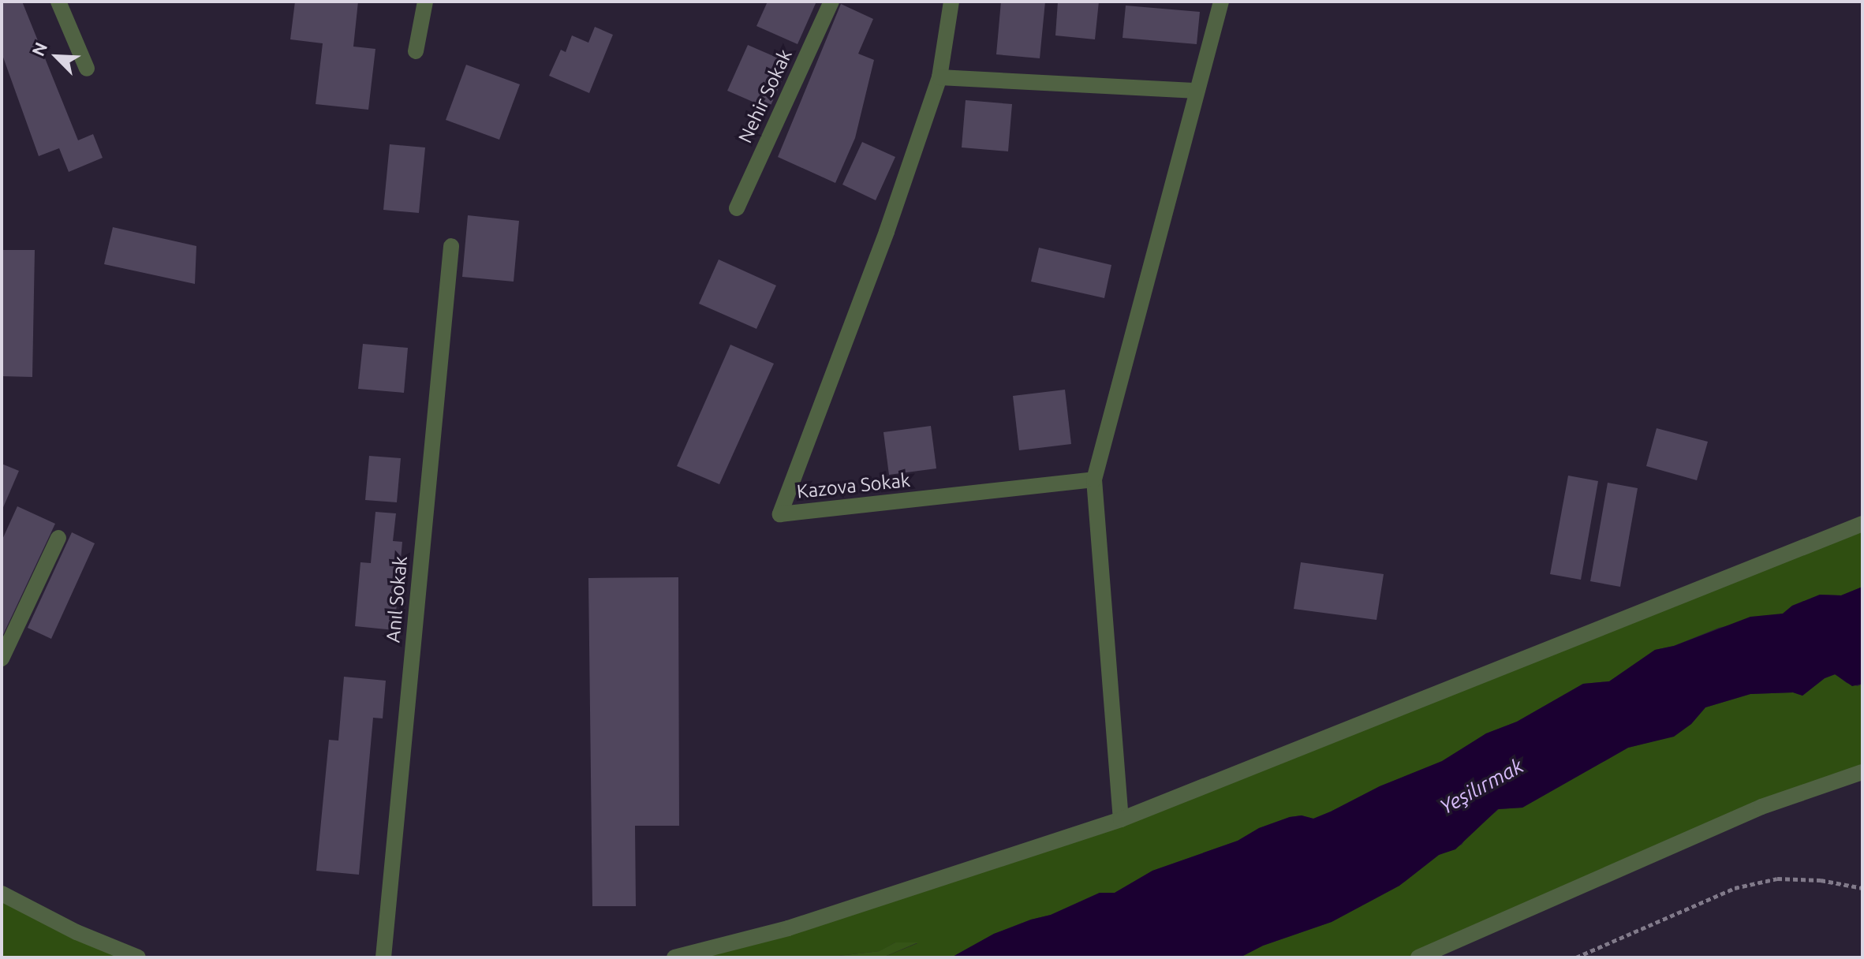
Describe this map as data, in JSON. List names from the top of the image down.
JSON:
{
  "streets": {
    "street": ["Nehir Sokak", "Kazova Sokak", "Anıl Sokak"]
  },
  "water": ["Yeşilırmak"],
  "north": "top left"
}
